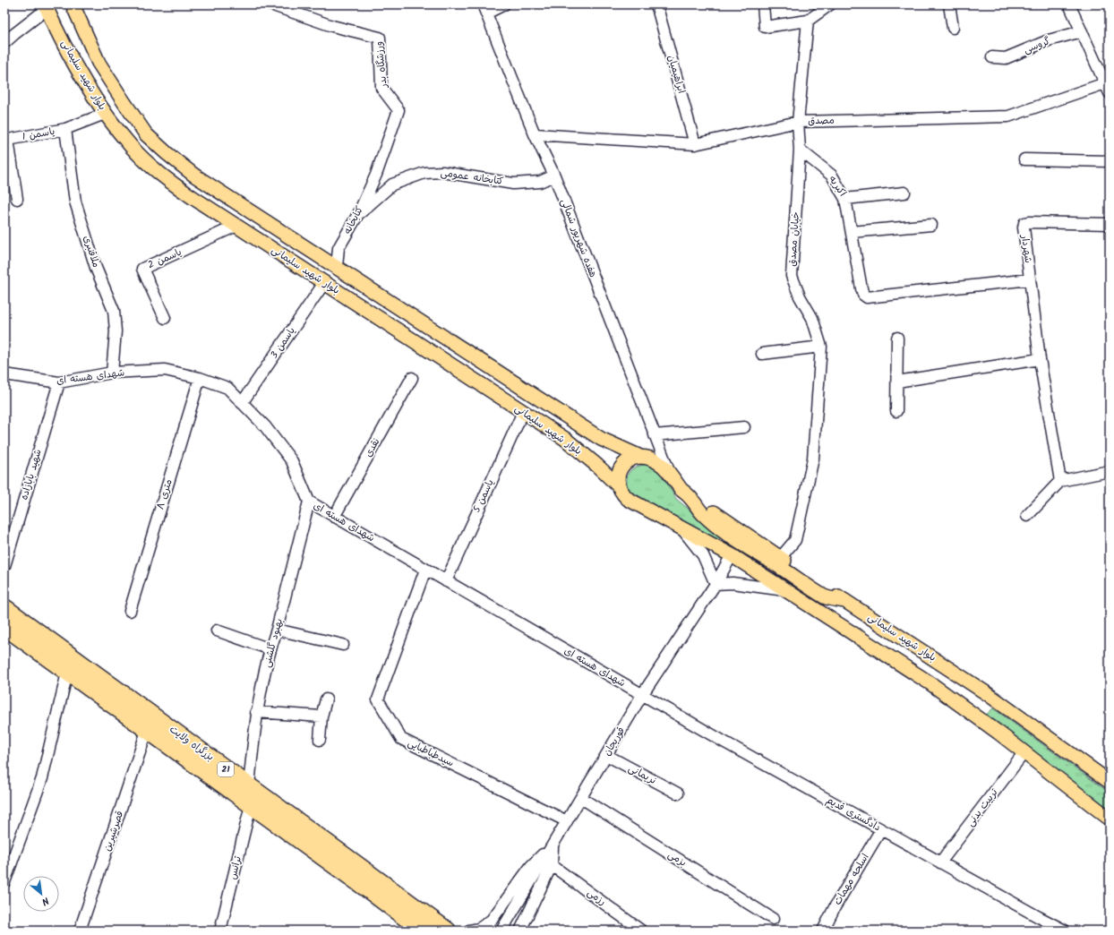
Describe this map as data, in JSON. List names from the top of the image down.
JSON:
{
  "streets": {
    "highway": ["بزرگراه ولایت", "21"],
    "main road": ["بلوار شهید سلیمانی"],
    "street": [
      "گروسی",
      "ورزشگاه بدر",
      "ابراهیمیان",
      "مصدق",
      "یاسمن 1",
      "کتابخانه عمومی",
      "اکبریه",
      "کتابخانه",
      "هفده شهریور شمالی",
      "خیابان مصدق",
      "شهردار",
      "ملاقنبری",
      "یاسمن 2",
      "یاسمن 3",
      "شهدای هسته ای",
      "نقدی",
      "شهید بابازاده",
      "۸ متری",
      "یاسمن 5",
      "بهبود گلشنی",
      "قوریجان",
      "سیدطباطبایی",
      "نریمانی",
      "تربیت بدنی",
      "دادگستری قدیم",
      "قصرشیرین",
      "بزمی",
      "ترانس",
      "اسلحه مهمات",
      "رزمی"
    ]
  },
  "crossings": [
    ["ورزشگاه بدر", "کتابخانه"],
    ["ابراهیمیان", "مصدق"],
    ["بلوار شهید سلیمانی", "یاسمن 1"],
    ["بلوار شهید سلیمانی", "کتابخانه"],
    ["بلوار شهید سلیمانی", "هفده شهریور شمالی"],
    ["بلوار شهید سلیمانی", "خیابان مصدق"],
    ["بلوار شهید سلیمانی", "یاسمن 2"],
    ["بلوار شهید سلیمانی", "یاسمن 3"],
    ["بلوار شهید سلیمانی", "یاسمن 5"],
    ["بلوار شهید سلیمانی", "قوریجان"],
    ["مصدق", "هفده شهریور شمالی"],
    ["مصدق", "خیابان مصدق"],
    ["یاسمن 1", "ملاقنبری"],
    ["کتابخانه عمومی", "کتابخانه"],
    ["کتابخانه عمومی", "هفده شهریور شمالی"],
    ["اکبریه", "خیابان مصدق"],
    ["ملاقنبری", "شهدای هسته ای"],
    ["یاسمن 3", "شهدای هسته ای"],
    ["شهدای هسته ای", "نقدی"],
    ["شهدای هسته ای", "شهید بابازاده"],
    ["شهدای هسته ای", "۸ متری"],
    ["شهدای هسته ای", "یاسمن 5"],
    ["شهدای هسته ای", "بهبود گلشنی"],
    ["شهدای هسته ای", "قوریجان"],
    ["شهدای هسته ای", "سیدطباطبایی"],
    ["شهدای هسته ای", "دادگستری قدیم"],
    ["بهبود گلشنی", "بزرگراه ولایت"],
    ["قوریجان", "سیدطباطبایی"],
    ["قوریجان", "نریمانی"],
    ["قوریجان", "دادگستری قدیم"],
    ["قوریجان", "بزمی"],
    ["بزرگراه ولایت", "قصرشیرین"],
    ["بزرگراه ولایت", "ترانس"],
    ["تربیت بدنی", "دادگستری قدیم"],
    ["دادگستری قدیم", "اسلحه مهمات"]
  ],
  "north": "bottom right"
}
